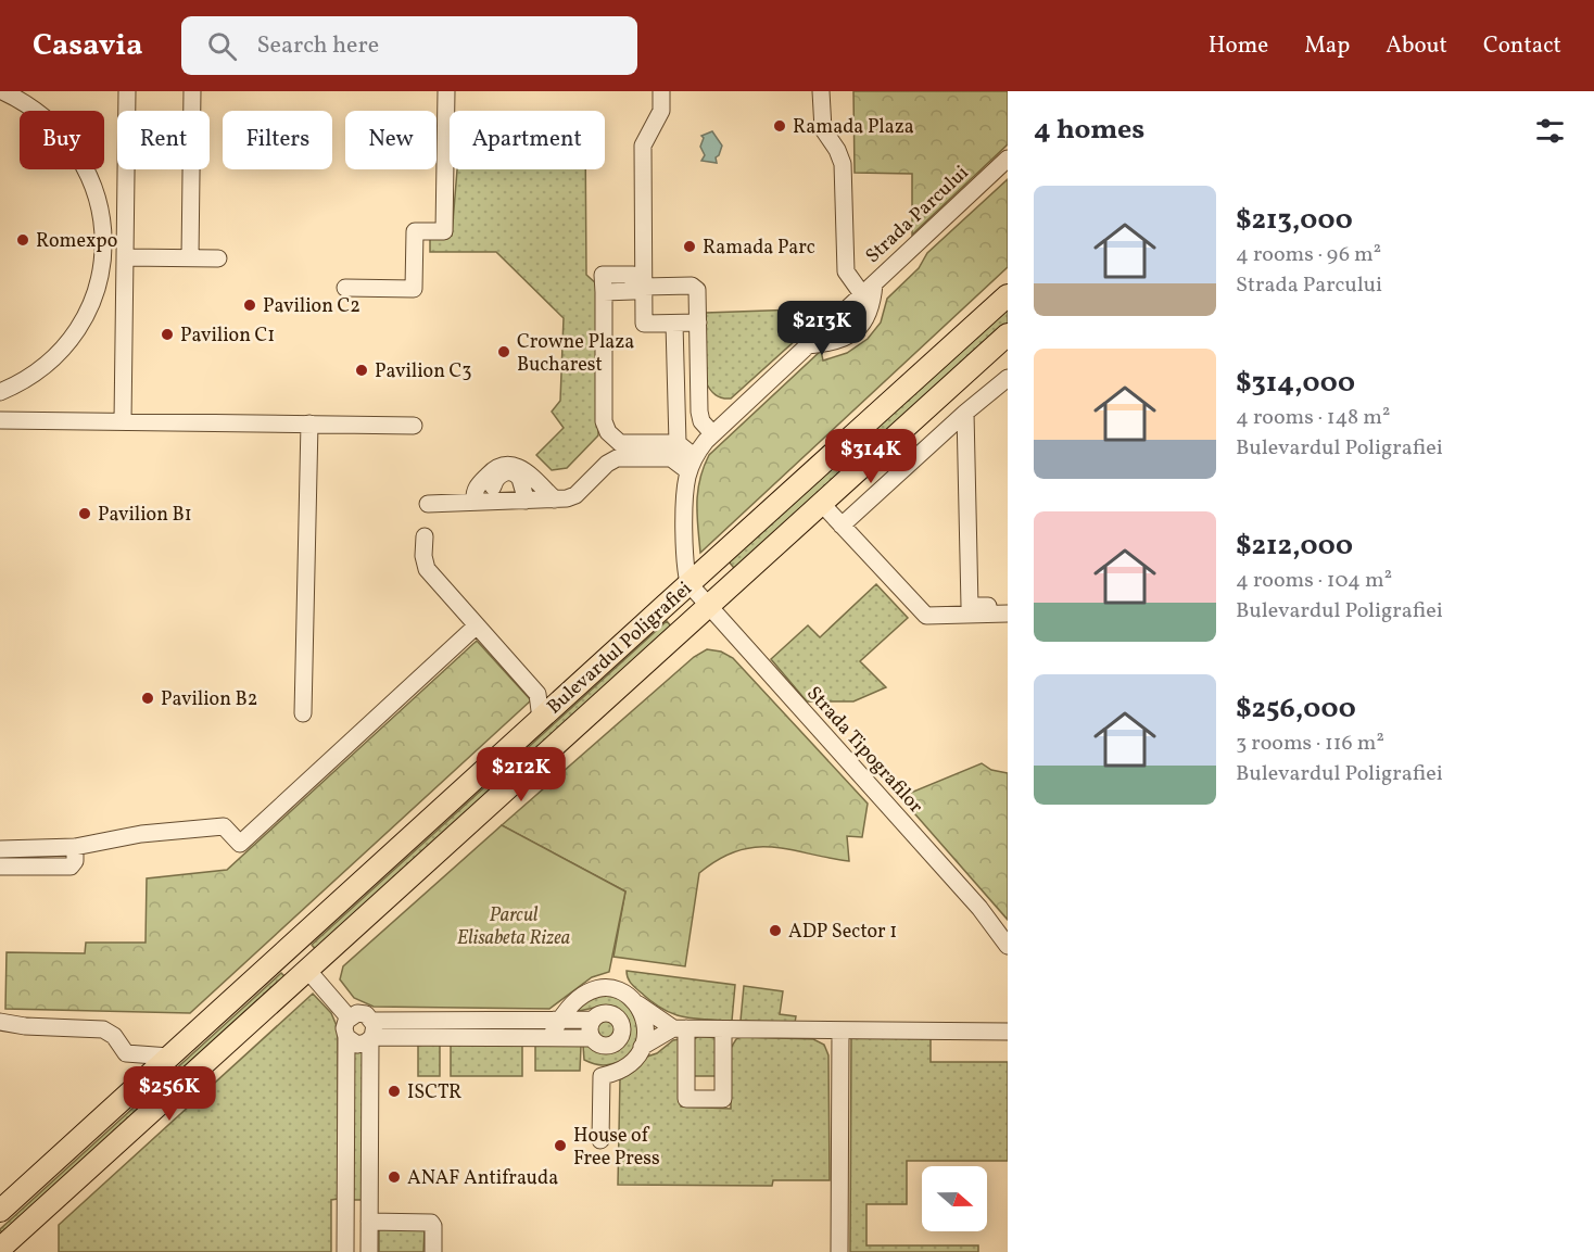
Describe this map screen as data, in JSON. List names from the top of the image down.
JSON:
{
  "streets": {
    "main road": ["Bulevardul Poligrafiei"],
    "street": ["Strada Parcului", "Strada Tipografilor"]
  },
  "crossings": [
    ["Bulevardul Poligrafiei", "Strada Tipografilor"]
  ],
  "parks": ["Parcul Elisabeta Rizea"],
  "places": [
    "Ramada Plaza",
    "Romexpo",
    "Ramada Parc",
    "Pavilion C2",
    "Pavilion C1",
    "Crowne Plaza Bucharest",
    "Pavilion C3",
    "Pavilion B1",
    "Pavilion B2",
    "ADP Sector 1",
    "ISCTR",
    "House of Free Press",
    "ANAF Antifrauda"
  ],
  "north": "right",
  "page": {
    "header": "Casavia",
    "search": "Search here",
    "nav": [
      "Home",
      "Map",
      "About",
      "Contact"
    ],
    "heading": "4 homes",
    "chip": [
      "Buy",
      "Rent",
      "Filters",
      "New",
      "Apartment"
    ],
    "list": [
      {
        "name": "$213,000",
        "note": "4 rooms · 96 m² · Strada Parcului"
      },
      {
        "name": "$314,000",
        "note": "4 rooms · 148 m² · Bulevardul Poligrafiei"
      },
      {
        "name": "$212,000",
        "note": "4 rooms · 104 m² · Bulevardul Poligrafiei"
      },
      {
        "name": "$256,000",
        "note": "3 rooms · 116 m² · Bulevardul Poligrafiei"
      }
    ],
    "price": [
      "$213K",
      "$314K",
      "$212K",
      "$256K"
    ]
  }
}
